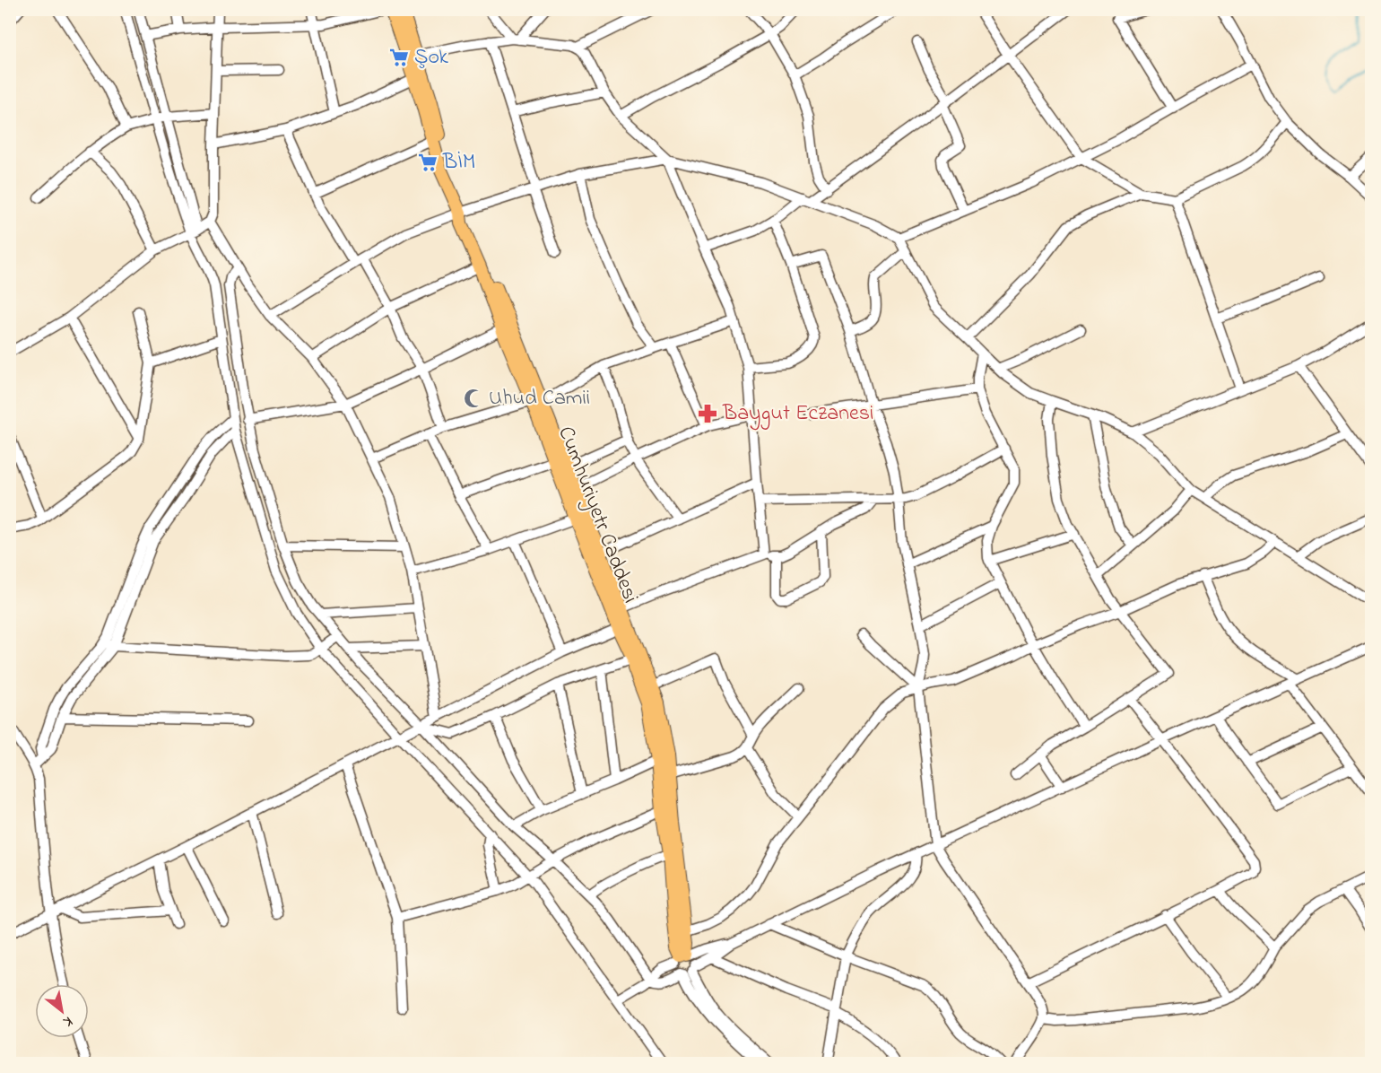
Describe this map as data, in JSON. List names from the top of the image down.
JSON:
{
  "streets": {
    "main road": ["Cumhuriyetr Caddesi"]
  },
  "places": {
    "supermarket": ["Şok", "BİM"],
    "mosque": ["Uhud Camii"],
    "pharmacy": ["Baygut Eczanesi"]
  },
  "north": "bottom right"
}
